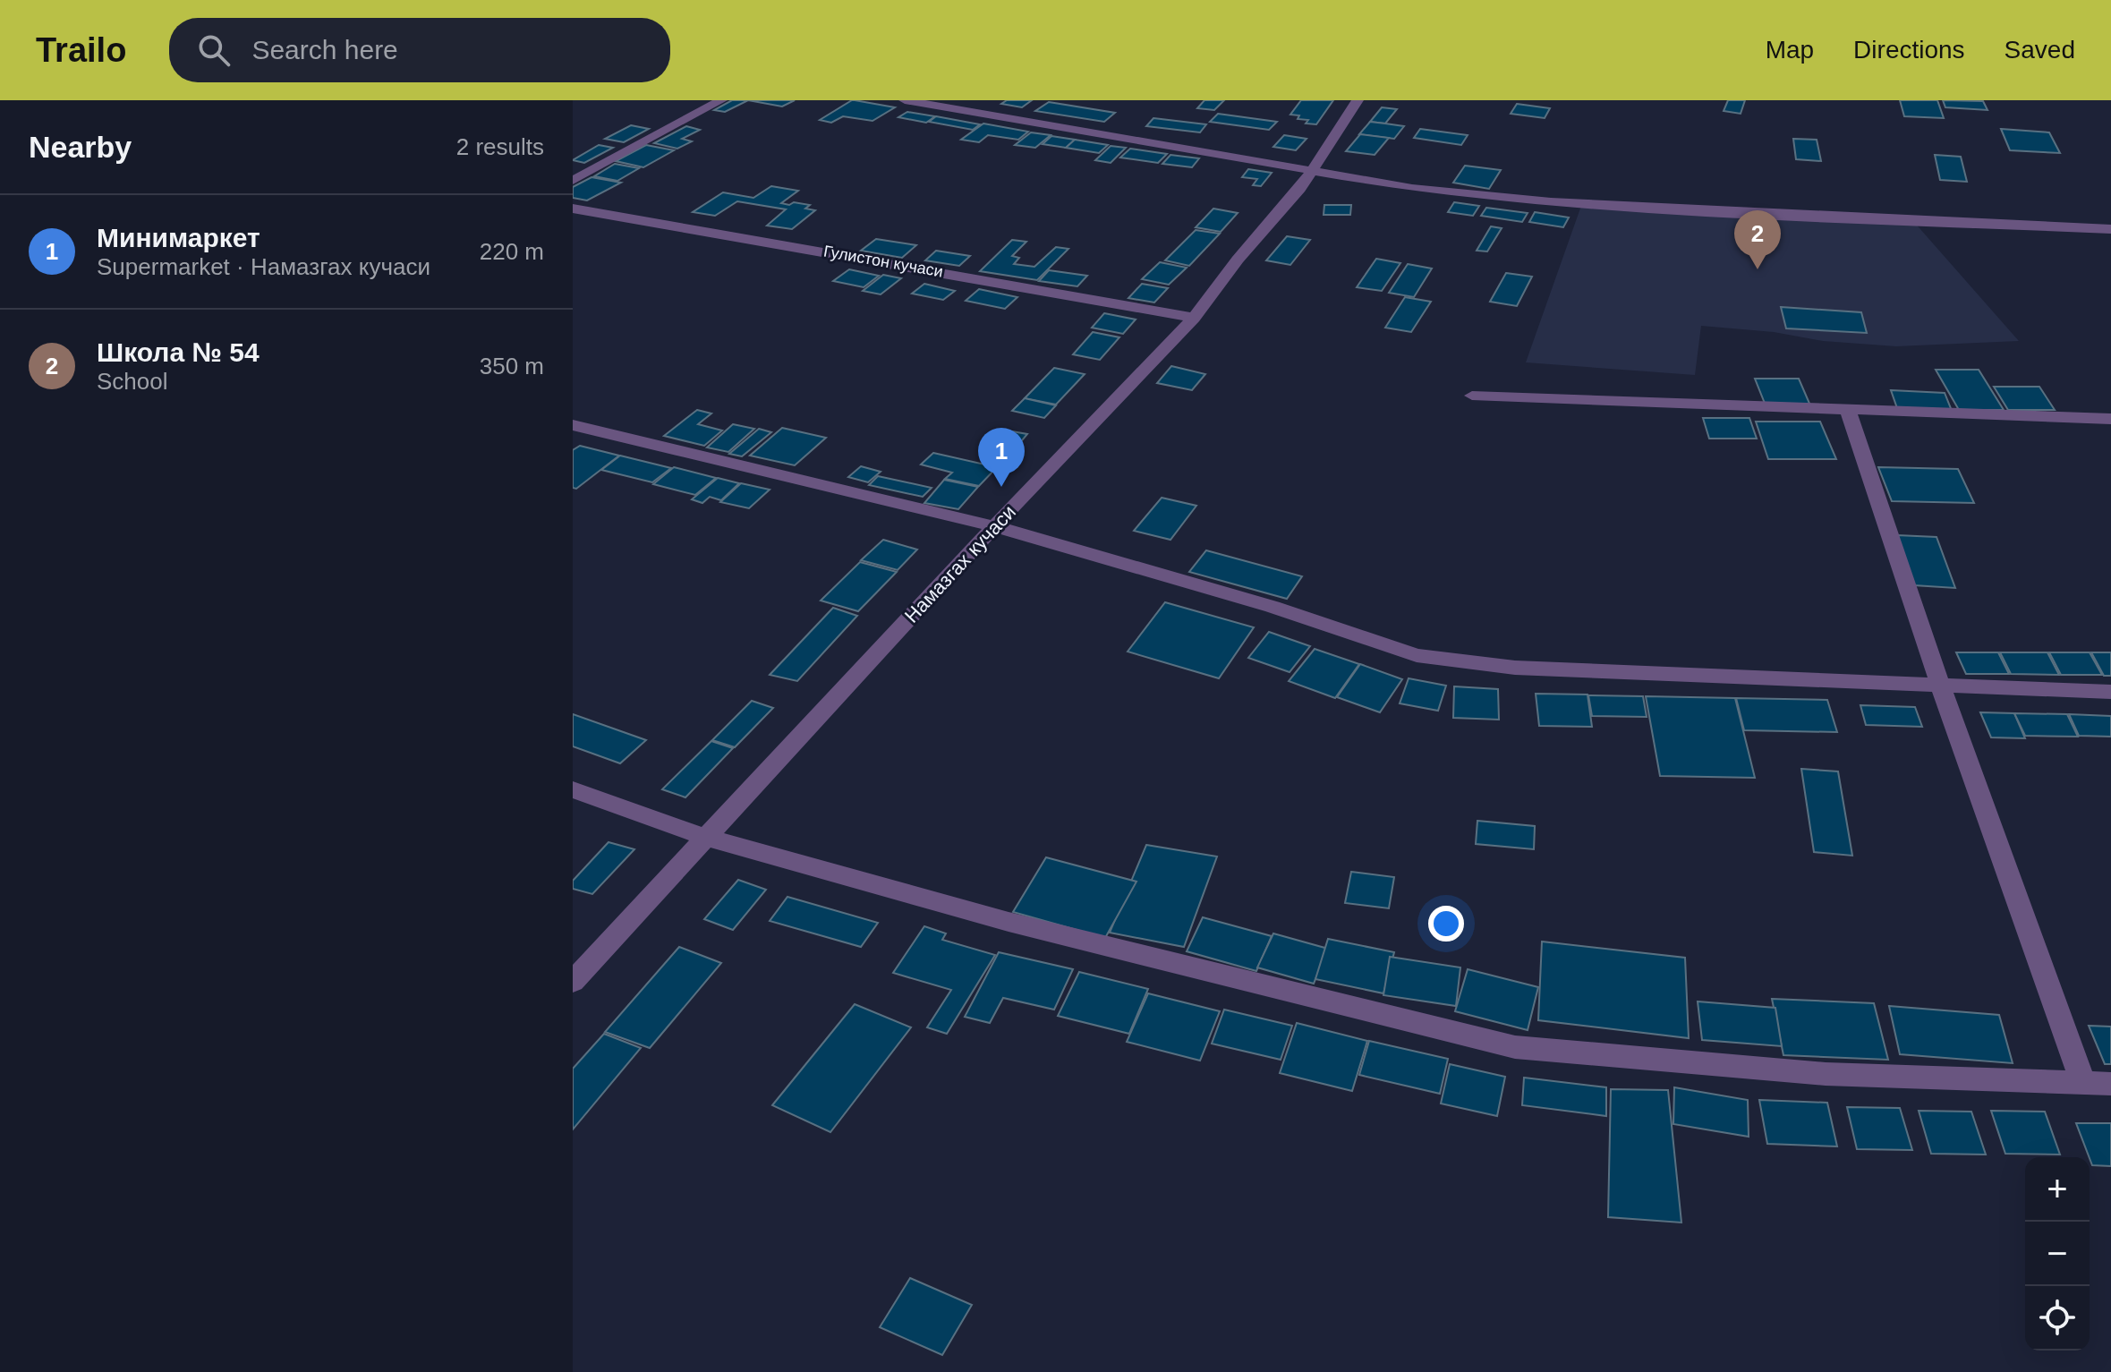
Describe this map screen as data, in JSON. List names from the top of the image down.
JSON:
{
  "streets": {
    "street": ["Гулистон кучаси", "Намазгах кучаси"]
  },
  "crossings": [
    ["Гулистон кучаси", "Намазгах кучаси"]
  ],
  "page": {
    "header": "Trailo",
    "search": "Search here",
    "nav": ["Map", "Directions", "Saved"],
    "heading": ["Nearby", "2 results"],
    "list": [
      {
        "mark": "1",
        "name": "Минимаркет",
        "note": "Supermarket · Намазгах кучаси",
        "value": "220 m"
      },
      {
        "mark": "2",
        "name": "Школа № 54",
        "note": "School",
        "value": "350 m"
      }
    ],
    "pins": ["2", "1"],
    "map_buttons": ["+", "−"]
  }
}
